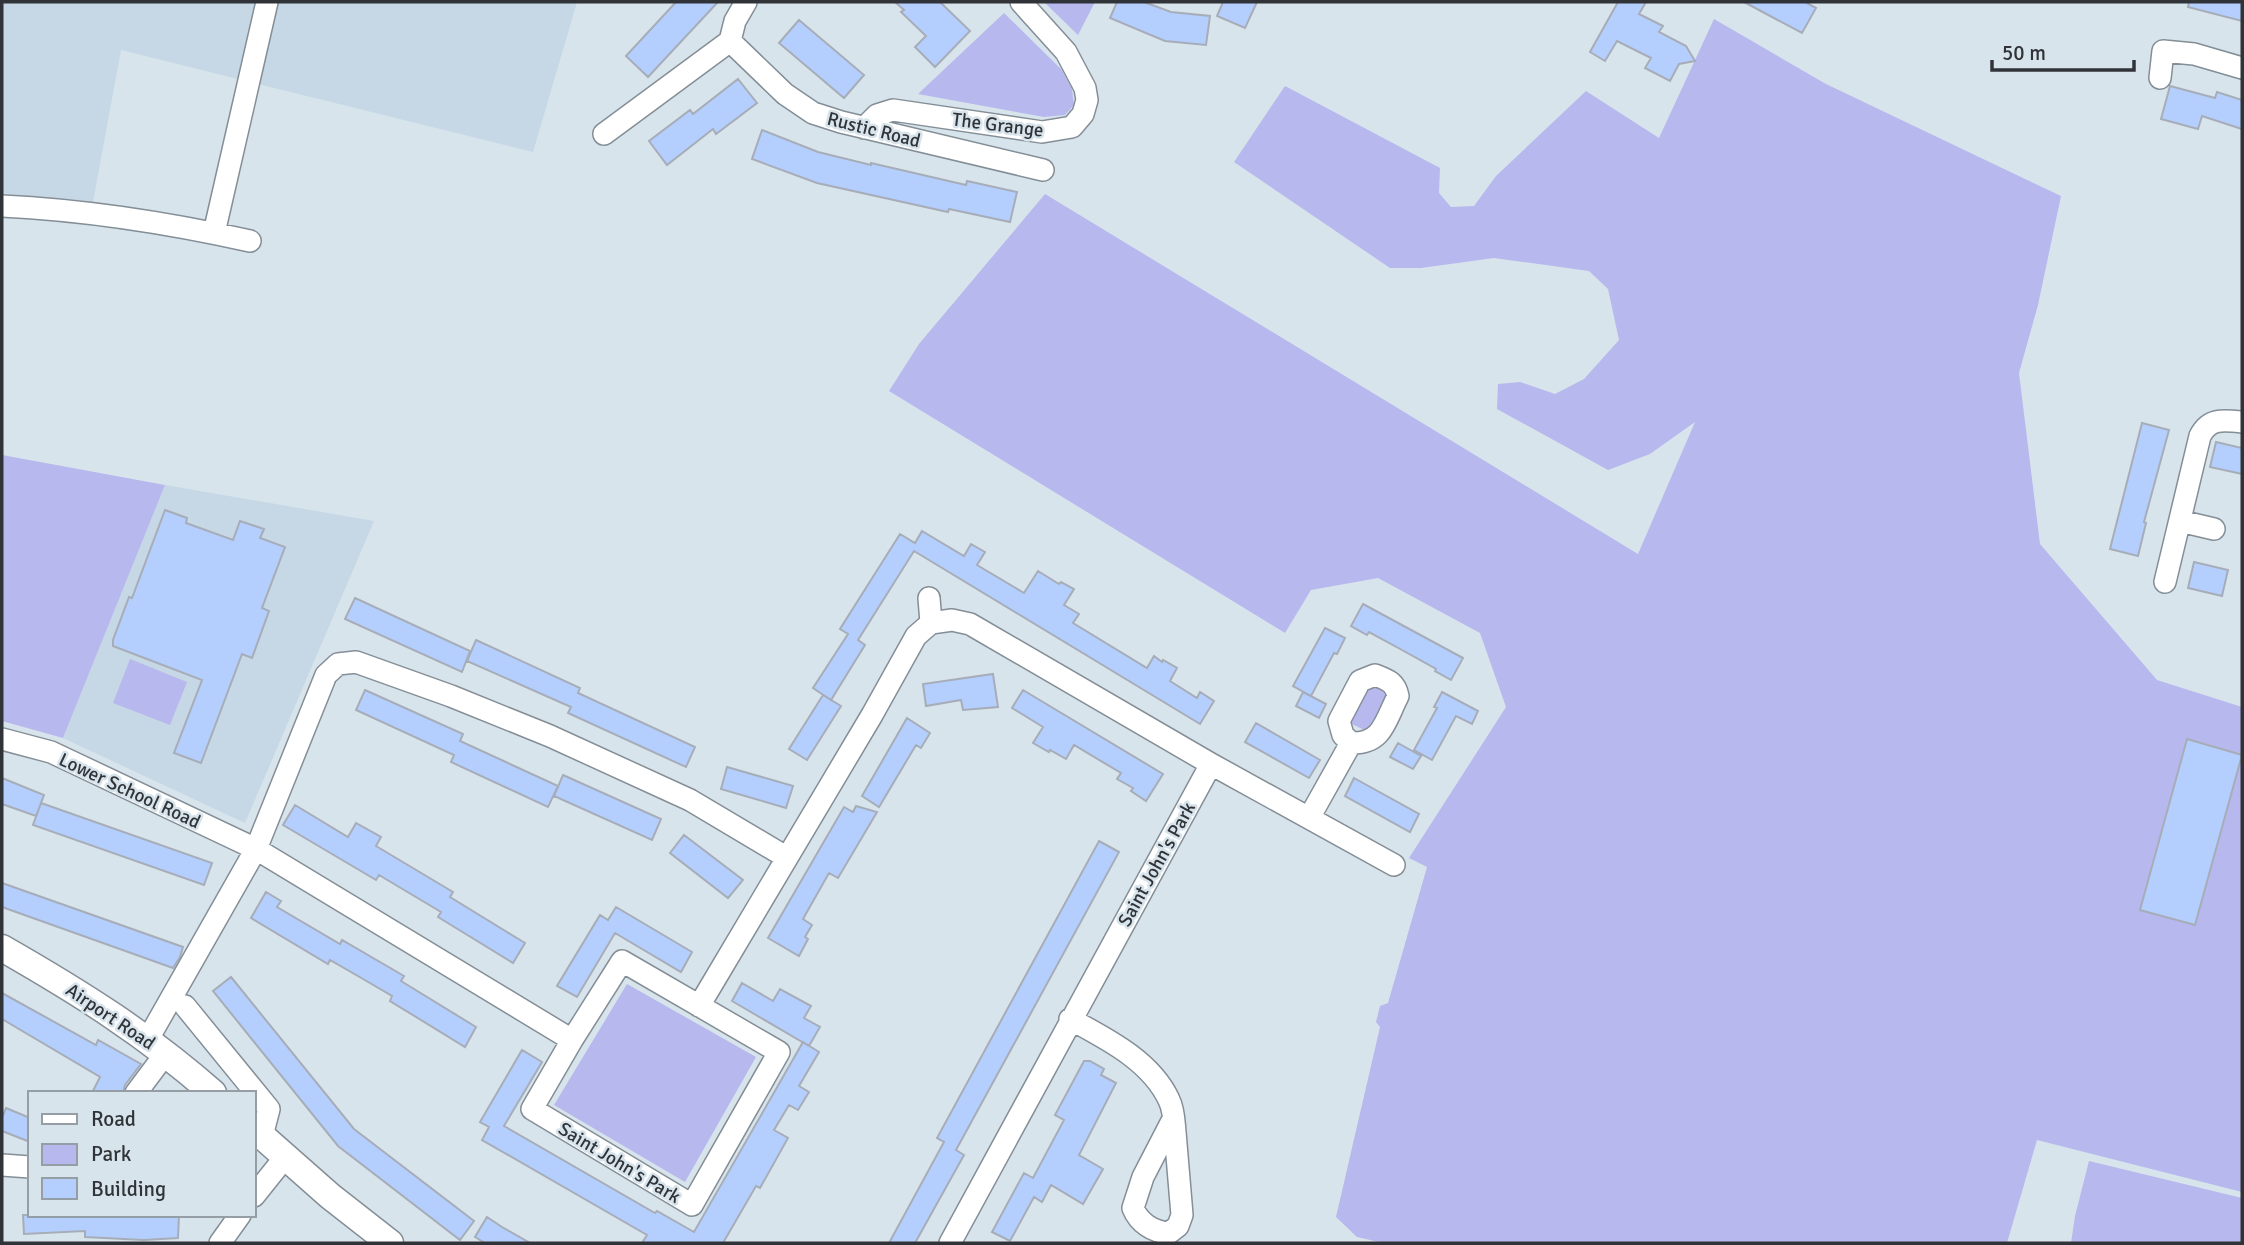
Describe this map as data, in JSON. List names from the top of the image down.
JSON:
{
  "streets": {
    "main road": ["Airport Road"],
    "street": [
      "The Grange",
      "Rustic Road",
      "Lower School Road",
      "Saint John's Park"
    ]
  },
  "crossings": [
    ["The Grange", "Rustic Road"]
  ],
  "legend": ["Road", "Park", "Building"],
  "scale_bar": "50 m"
}
